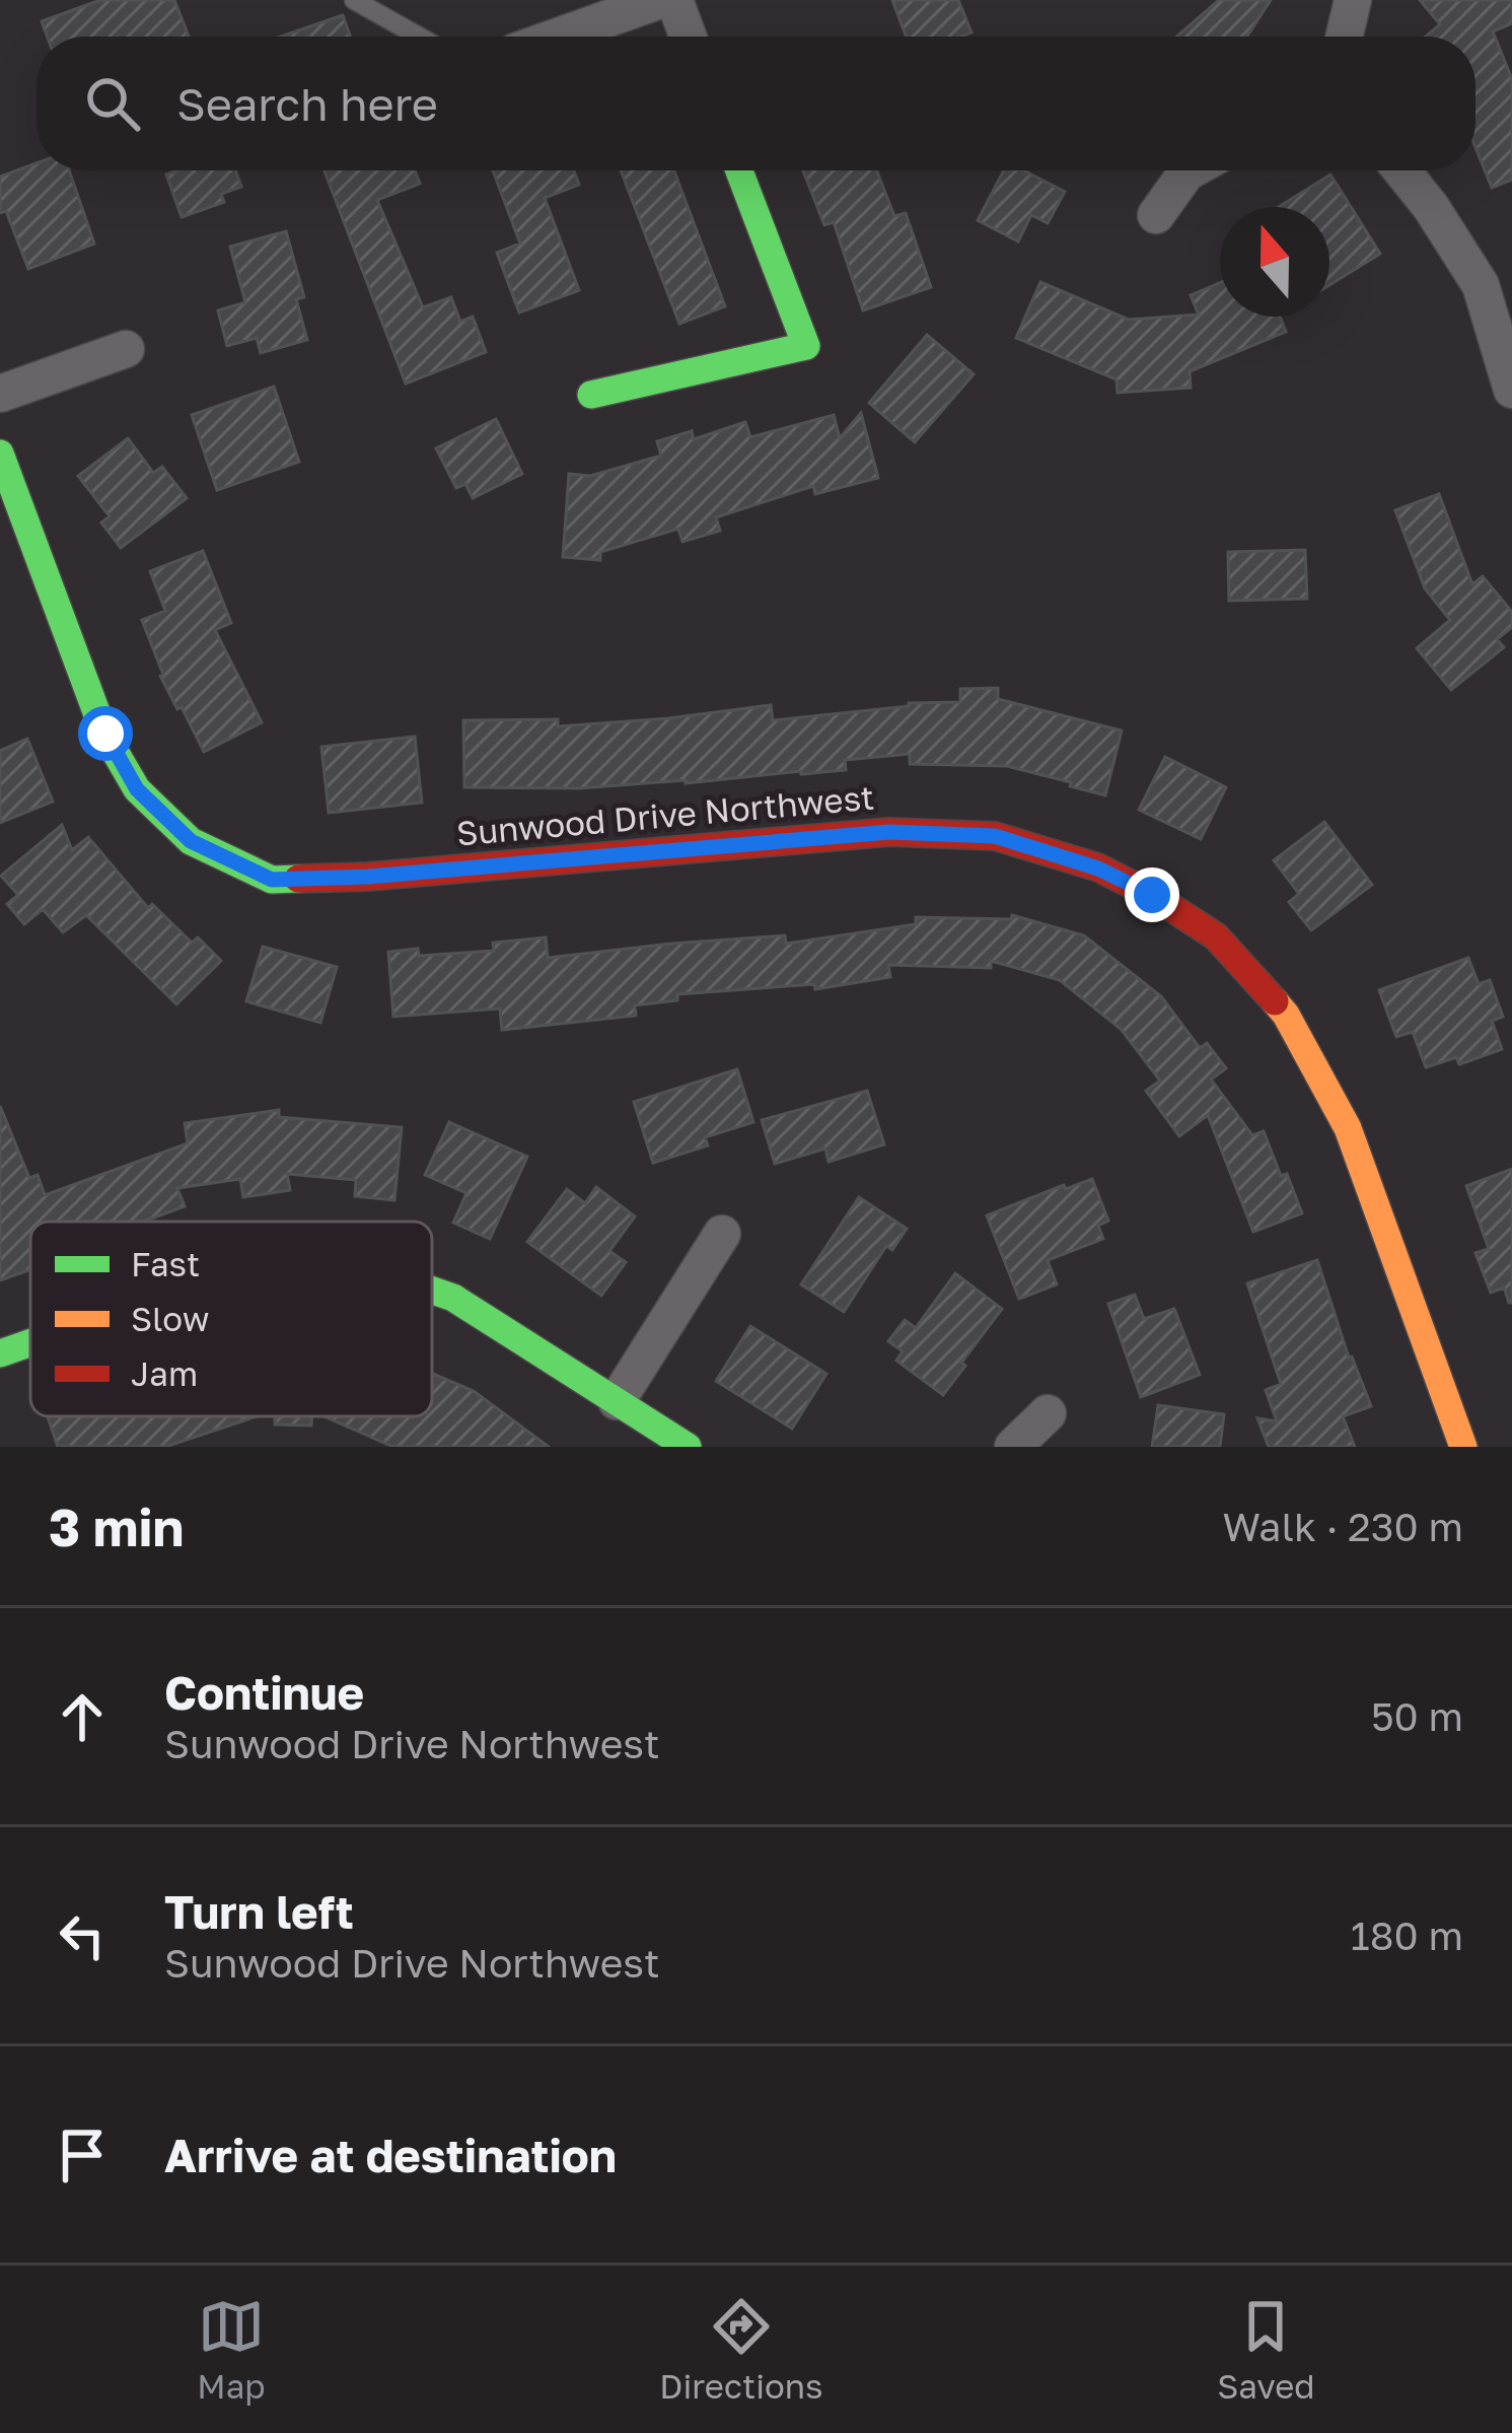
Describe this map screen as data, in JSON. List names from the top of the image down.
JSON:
{
  "streets": {
    "street": ["Sunwood Drive Northwest"]
  },
  "legend": ["Fast", "Slow", "Jam"],
  "north": "top",
  "page": {
    "search": "Search here",
    "heading": ["3 min", "Walk · 230 m"],
    "list": [
      ["Continue", "Sunwood Drive Northwest", "50 m"],
      ["Turn left", "Sunwood Drive Northwest", "180 m"],
      "Arrive at destination"
    ],
    "nav": ["Map", "Directions", "Saved"]
  }
}
